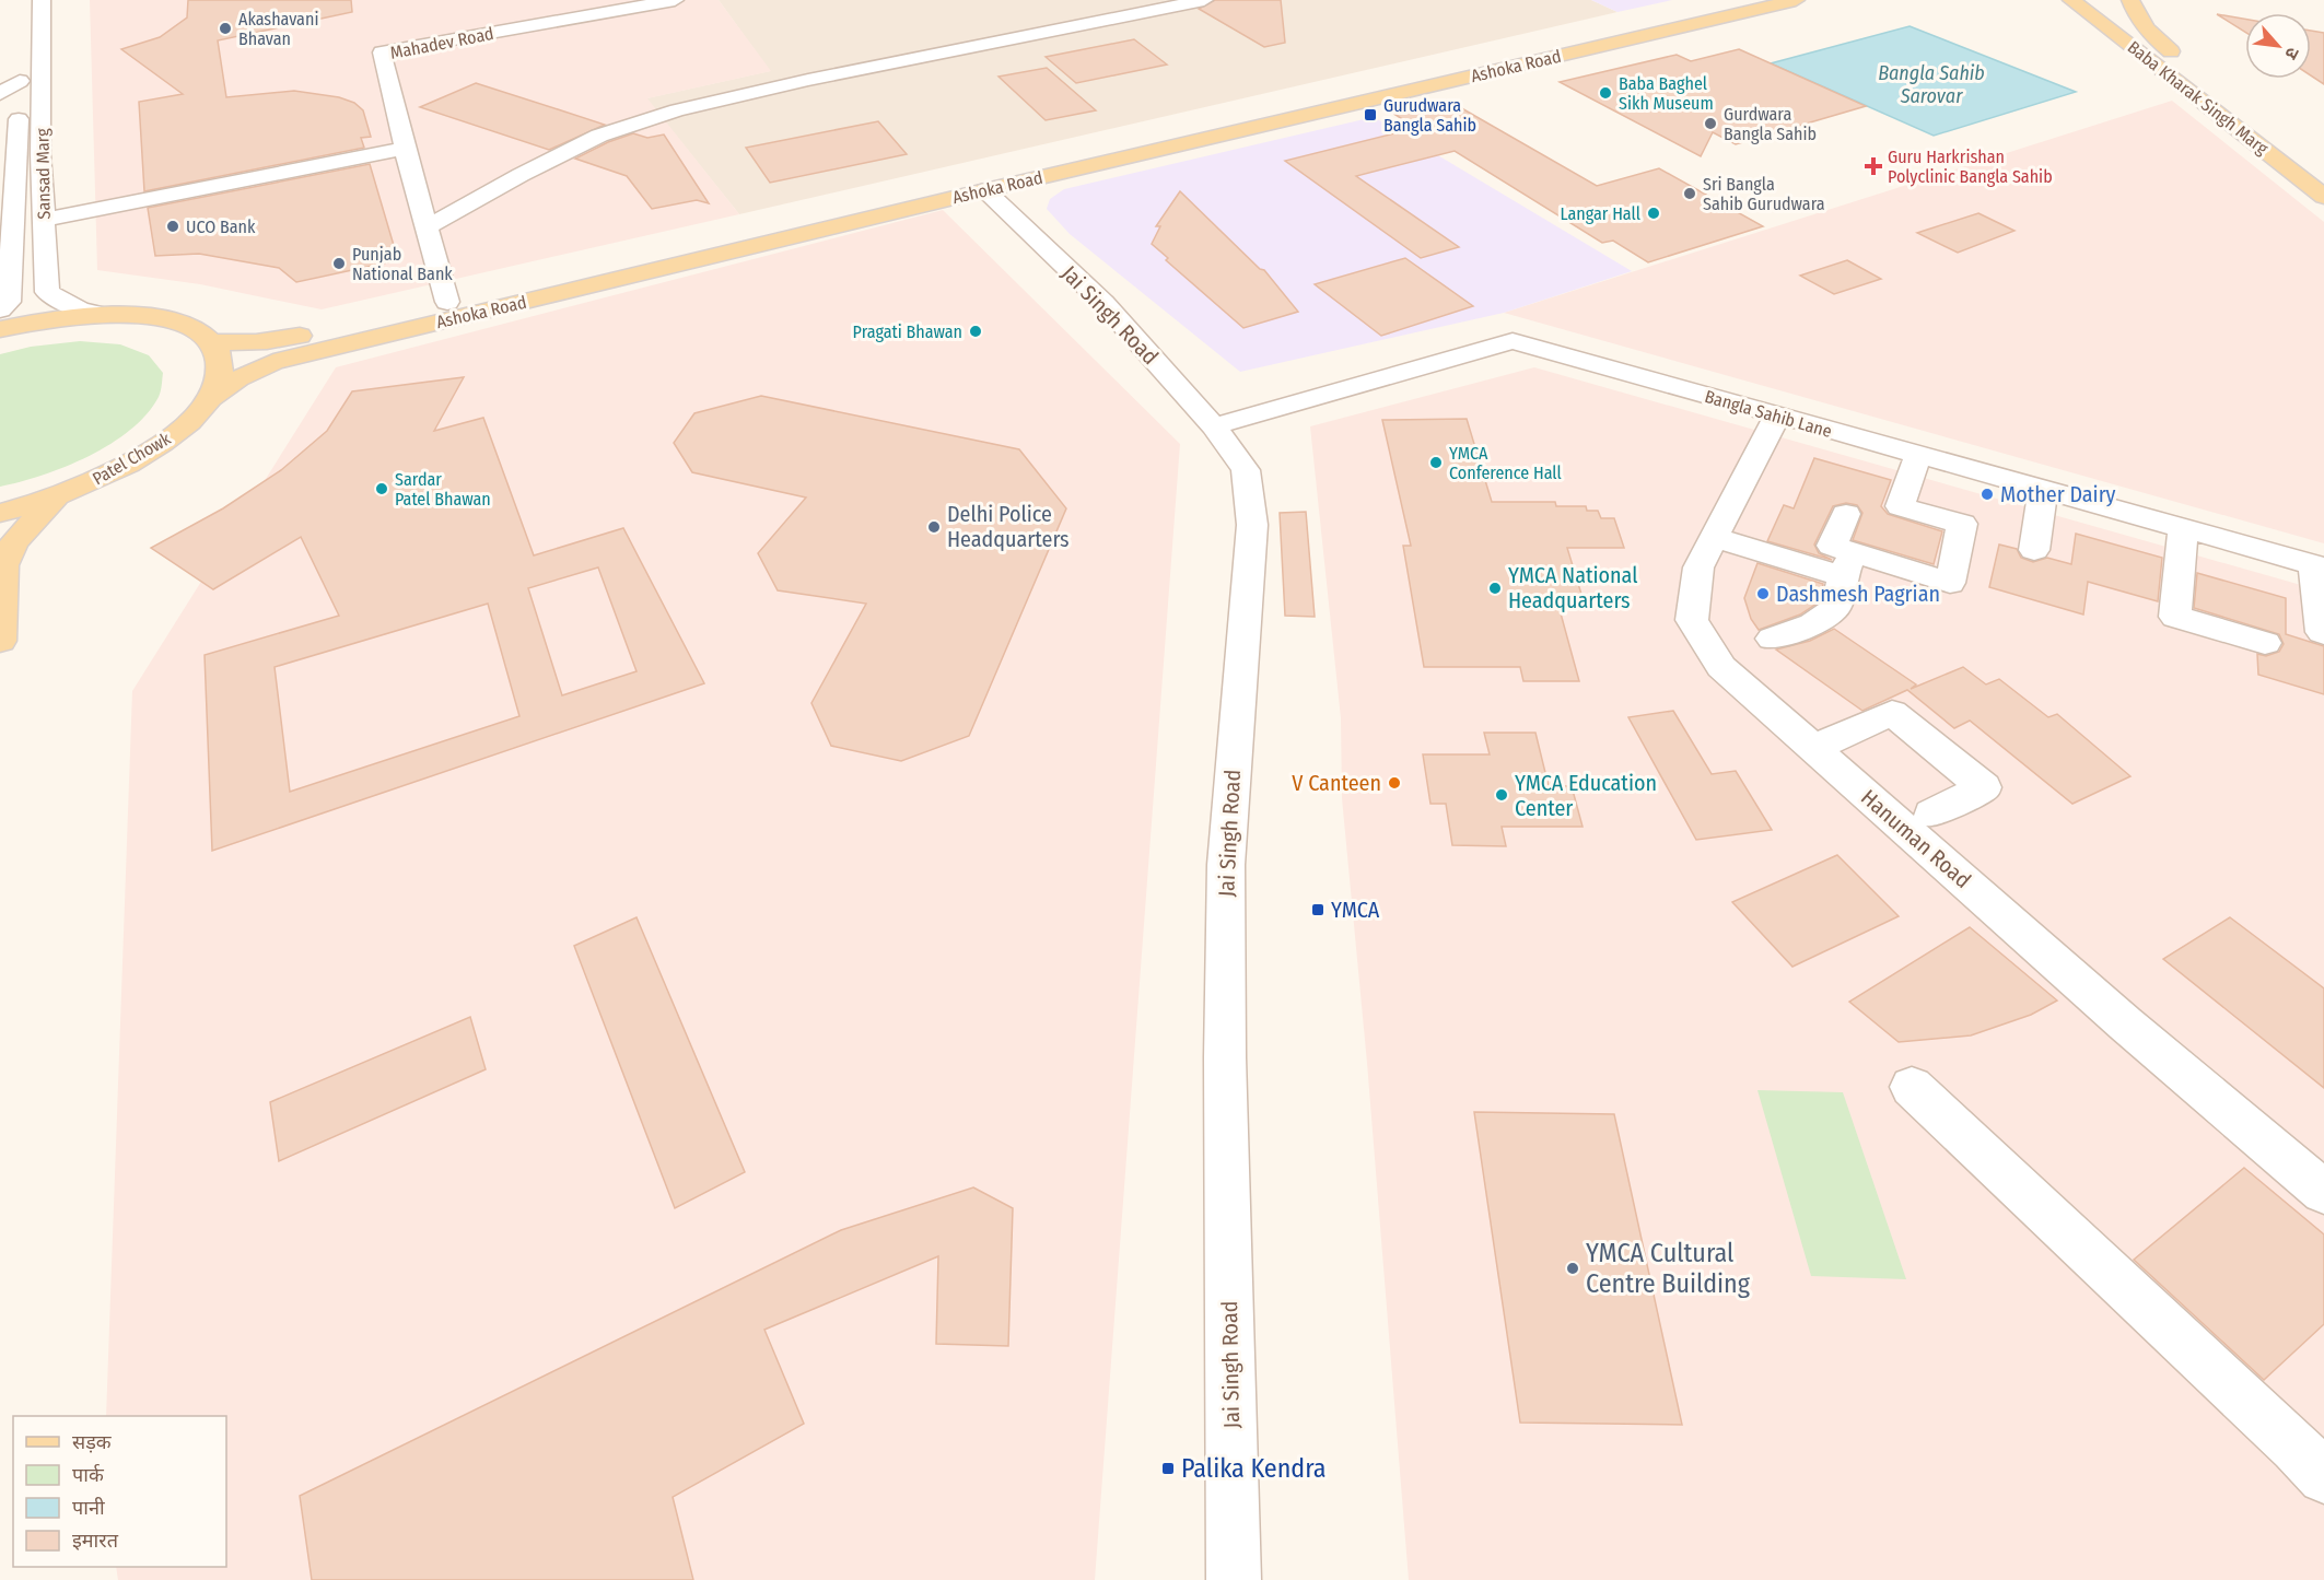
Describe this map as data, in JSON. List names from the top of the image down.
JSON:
{
  "streets": {
    "main road": ["Ashoka Road", "Baba Kharak Singh Marg", "Patel Chowk"],
    "street": [
      "Mahadev Road",
      "Sansad Marg",
      "Jai Singh Road",
      "Bangla Sahib Lane",
      "Hanuman Road"
    ]
  },
  "crossings": [
    ["Mahadev Road", "Ashoka Road"],
    ["Ashoka Road", "Jai Singh Road"],
    ["Ashoka Road", "Patel Chowk"],
    ["Jai Singh Road", "Bangla Sahib Lane"],
    ["Bangla Sahib Lane", "Hanuman Road"]
  ],
  "water": ["Bangla Sahib Sarovar"],
  "places": {
    "other": [
      "Akashavani Bhavan",
      "Baba Baghel Sikh Museum",
      "Gurdwara Bangla Sahib",
      "Sri Bangla Sahib Gurudwara",
      "Langar Hall",
      "UCO Bank",
      "Punjab National Bank",
      "Pragati Bhawan",
      "YMCA Conference Hall",
      "Sardar Patel Bhawan",
      "Mother Dairy",
      "Delhi Police Headquarters",
      "YMCA National Headquarters",
      "Dashmesh Pagrian",
      "V Canteen",
      "YMCA Education Center",
      "YMCA Cultural Centre Building"
    ],
    "transit": ["Gurudwara Bangla Sahib", "YMCA", "Palika Kendra"],
    "health": ["Guru Harkrishan Polyclinic Bangla Sahib"]
  },
  "legend": [
    "सड़क",
    "पार्क",
    "पानी",
    "इमारत"
  ],
  "north": "bottom right"
}
